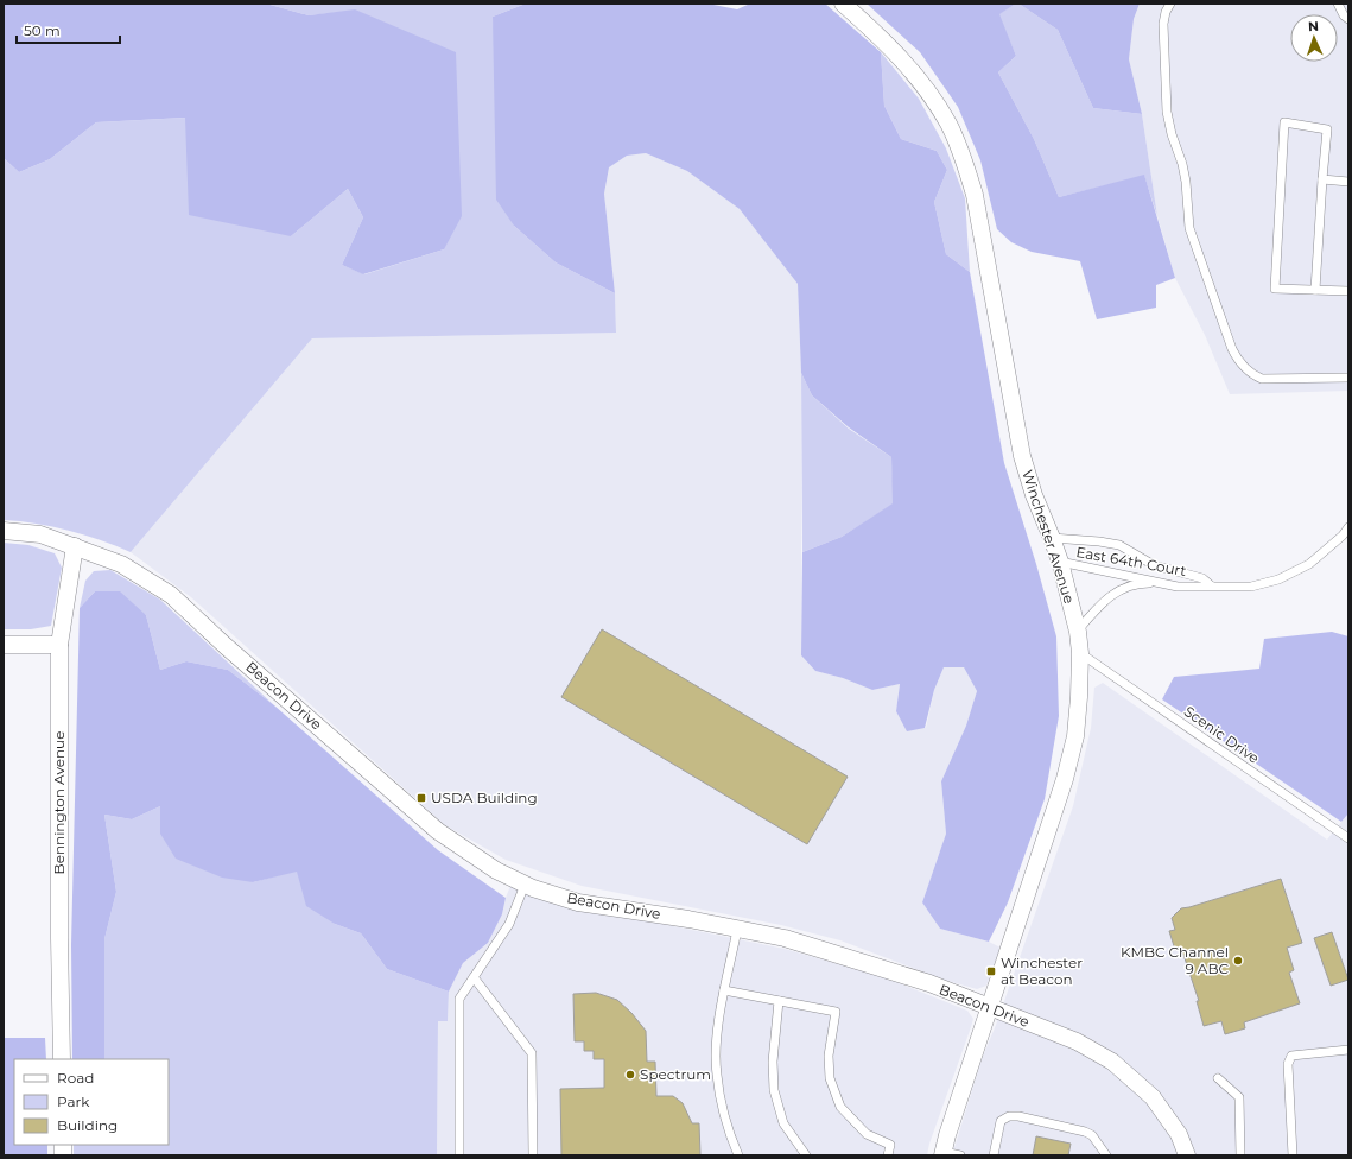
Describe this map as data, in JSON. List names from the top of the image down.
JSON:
{
  "streets": {
    "street": ["Winchester Avenue", "Beacon Drive", "Bennington Avenue"],
    "lane": ["East 64th Court", "Scenic Drive"]
  },
  "crossings": [
    ["Winchester Avenue", "East 64th Court"],
    ["Winchester Avenue", "Beacon Drive"],
    ["Winchester Avenue", "Scenic Drive"],
    ["Beacon Drive", "Bennington Avenue"]
  ],
  "places": {
    "transit": ["USDA Building", "Winchester at Beacon"],
    "other": ["KMBC Channel 9 ABC", "Spectrum"]
  },
  "legend": ["Road", "Park", "Building"],
  "scale_bar": "50 m",
  "north": "top"
}
